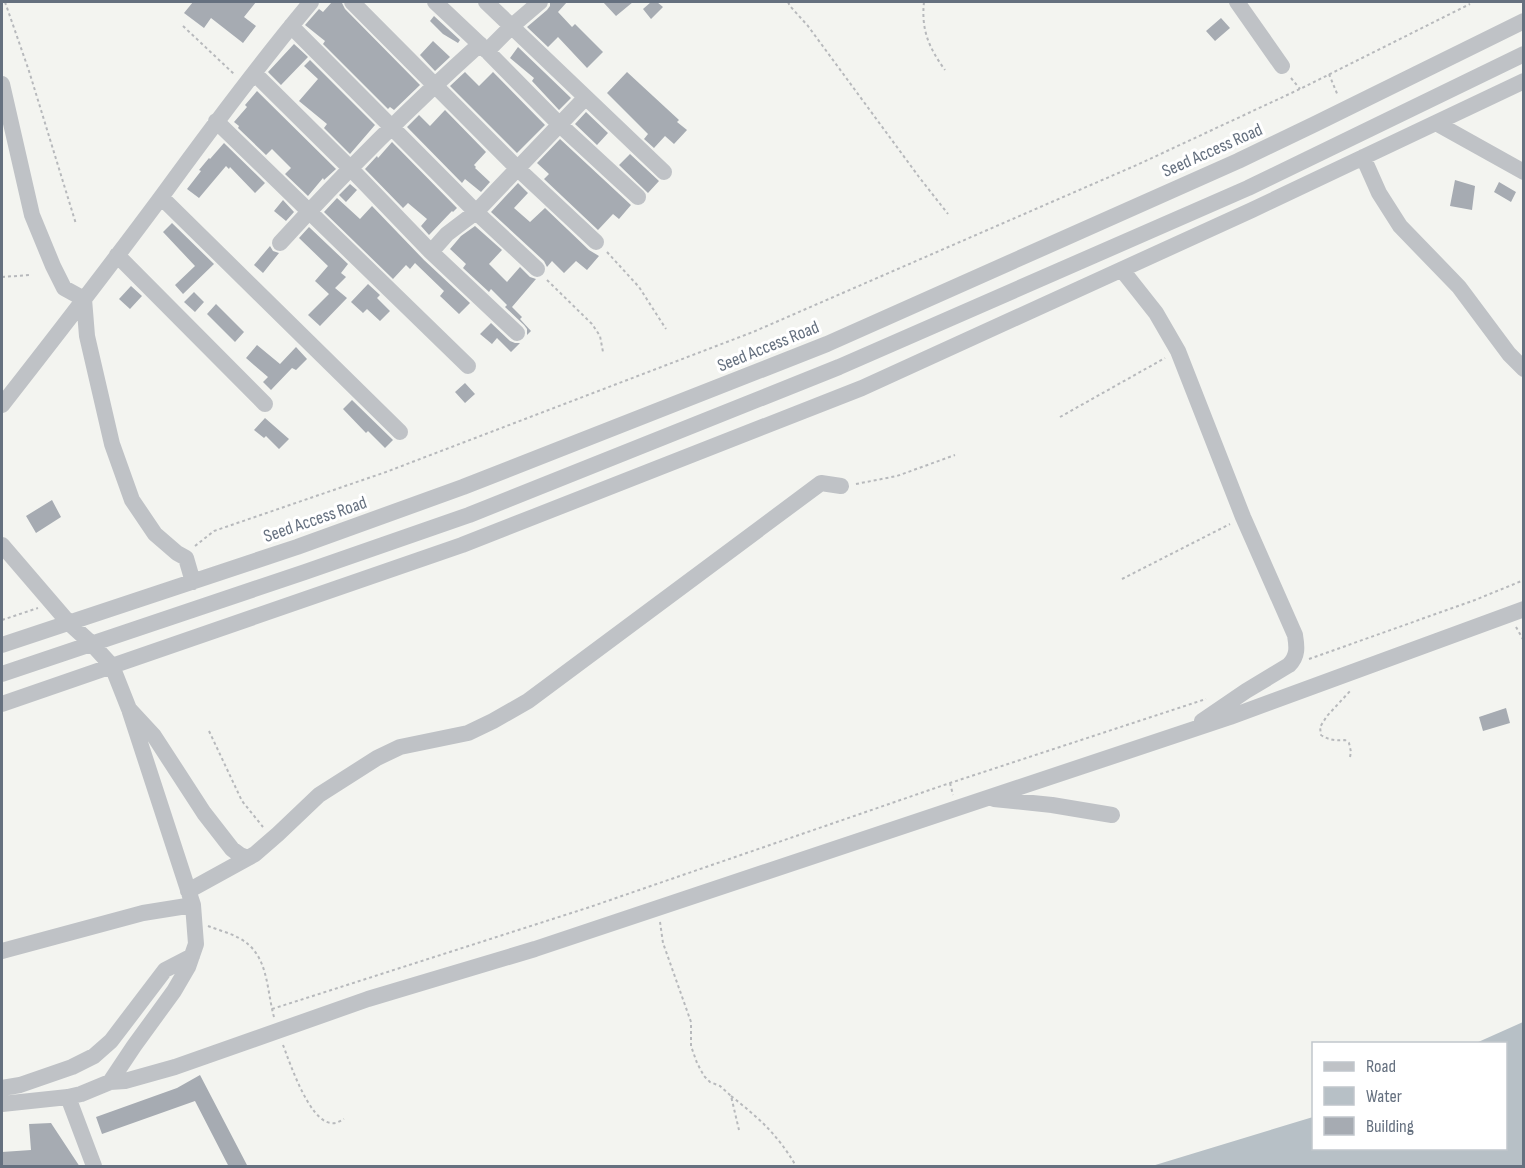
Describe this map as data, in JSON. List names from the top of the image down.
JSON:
{
  "streets": {
    "street": ["Seed Access Road"]
  },
  "legend": ["Road", "Water", "Building"]
}
